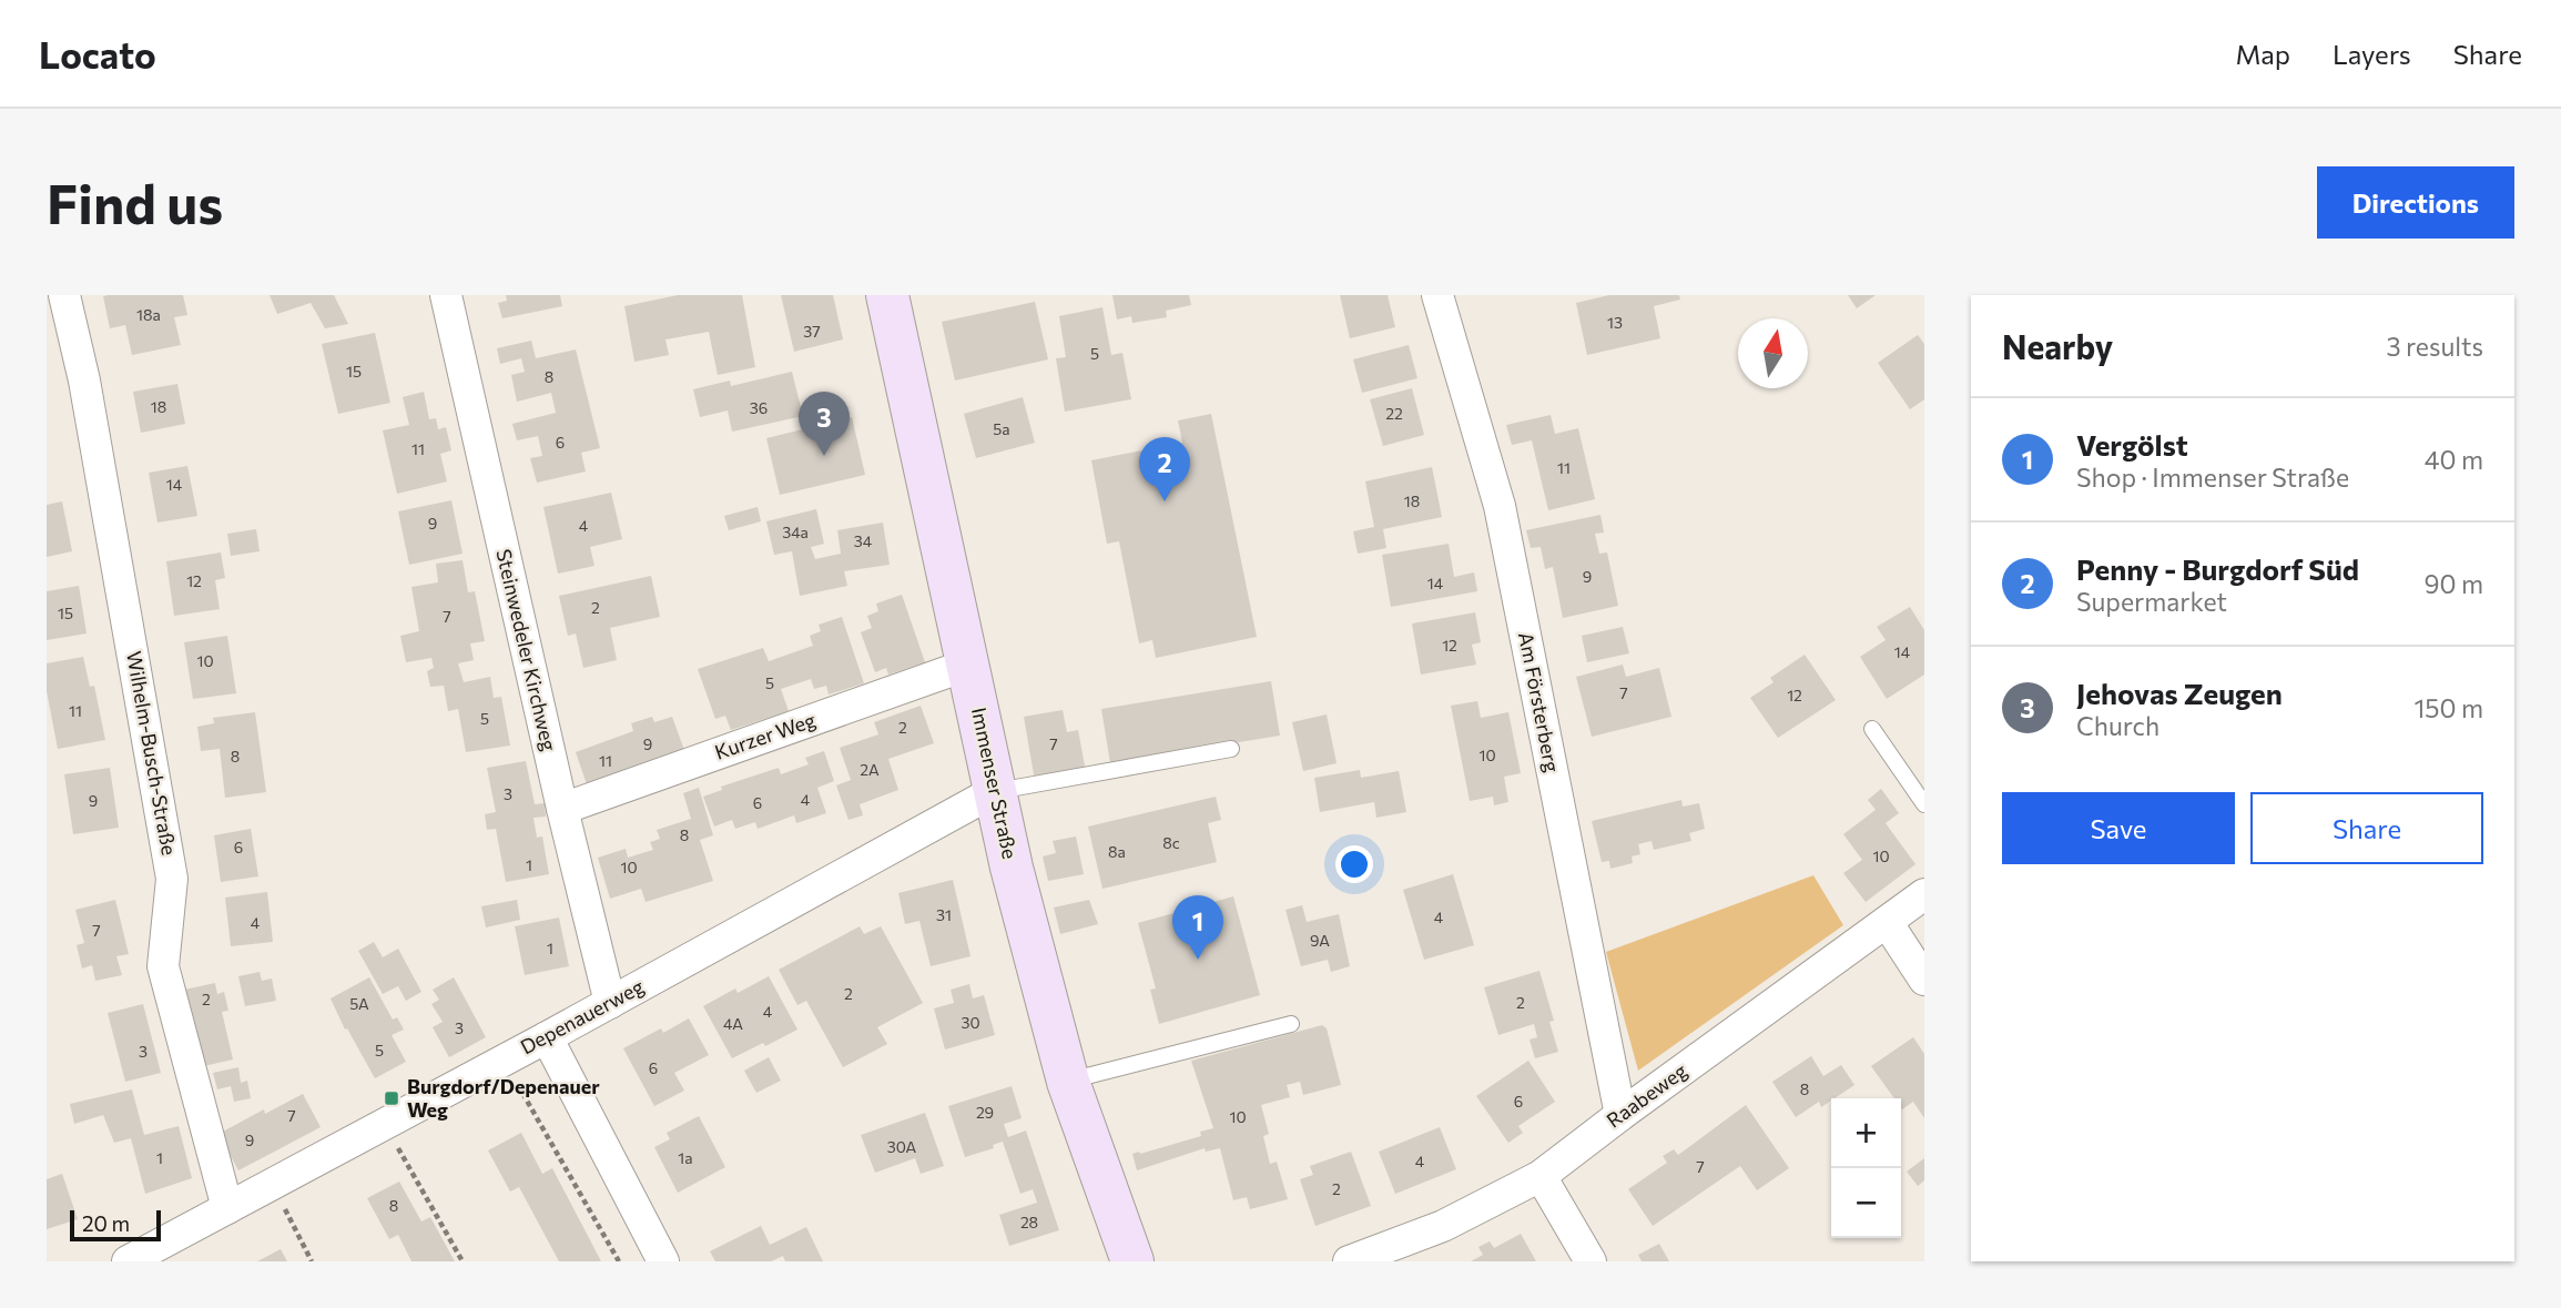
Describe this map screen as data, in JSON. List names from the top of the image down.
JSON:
{
  "streets": {
    "main road": ["Immenser Straße"],
    "street": [
      "Steinwedeler Kirchweg",
      "Am Försterberg",
      "Kurzer Weg",
      "Wilhelm-Busch-Straße",
      "Depenauerweg",
      "Raabeweg"
    ]
  },
  "crossings": [
    ["Steinwedeler Kirchweg", "Kurzer Weg"],
    ["Steinwedeler Kirchweg", "Depenauerweg"],
    ["Am Försterberg", "Raabeweg"],
    ["Kurzer Weg", "Immenser Straße"],
    ["Wilhelm-Busch-Straße", "Depenauerweg"],
    ["Immenser Straße", "Depenauerweg"]
  ],
  "places": {
    "transit": ["Burgdorf/Depenauer Weg"]
  },
  "house_numbers": [
    "18a",
    "13",
    "37",
    "5",
    "15",
    "8",
    "18",
    "36",
    "22",
    "5a",
    "6",
    "11",
    "11",
    "14",
    "18",
    "9",
    "4",
    "34a",
    "34",
    "9",
    "12",
    "14",
    "2",
    "15",
    "7",
    "12",
    "14",
    "10",
    "5",
    "7",
    "12",
    "11",
    "5",
    "2",
    "9",
    "7",
    "10",
    "8",
    "11",
    "2A",
    "3",
    "4",
    "9",
    "6",
    "8",
    "8c",
    "6",
    "8a",
    "10",
    "1",
    "10",
    "31",
    "4",
    "4",
    "7",
    "9A",
    "1",
    "2",
    "2",
    "2",
    "5A",
    "4",
    "30",
    "4A",
    "3",
    "5",
    "3",
    "6",
    "8",
    "6",
    "29",
    "7",
    "10",
    "9",
    "30A",
    "1",
    "1a",
    "4",
    "7",
    "2",
    "8",
    "28"
  ],
  "scale_bar": "20 m",
  "north": "top",
  "page": {
    "header": "Locato",
    "nav": ["Map", "Layers", "Share"],
    "buttons": [
      "Directions",
      ["Save", "Share"]
    ],
    "title": "Find us",
    "heading": ["Nearby", "3 results"],
    "pins": ["3", "2", "1"],
    "list": [
      {
        "mark": "1",
        "name": "Vergölst",
        "note": "Shop · Immenser Straße",
        "value": "40 m"
      },
      {
        "mark": "2",
        "name": "Penny - Burgdorf Süd",
        "note": "Supermarket",
        "value": "90 m"
      },
      {
        "mark": "3",
        "name": "Jehovas Zeugen",
        "note": "Church",
        "value": "150 m"
      }
    ],
    "map_buttons": ["+", "−"],
    "scale": "20 m"
  }
}
